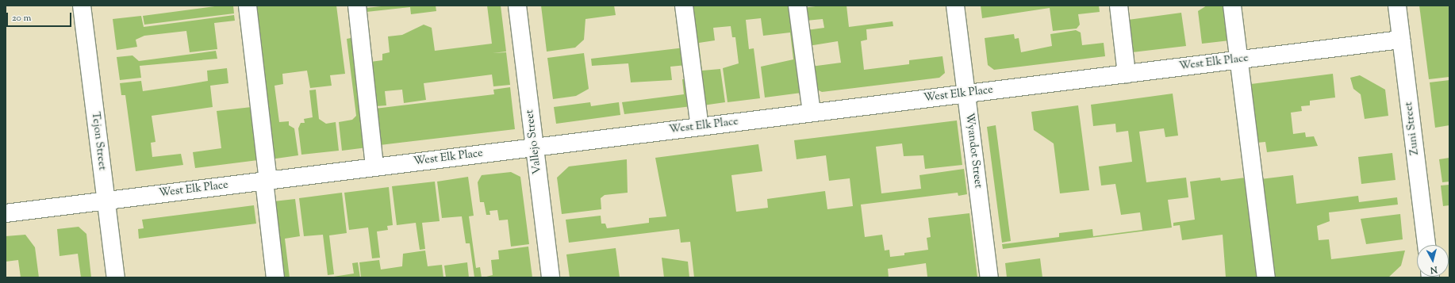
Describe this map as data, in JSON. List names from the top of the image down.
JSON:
{
  "streets": {
    "street": [
      "West Elk Place",
      "Zuni Street",
      "Tejon Street",
      "Vallejo Street",
      "Wyandot Street"
    ]
  },
  "crossings": [
    ["West Elk Place", "Zuni Street"],
    ["West Elk Place", "Tejon Street"],
    ["West Elk Place", "Vallejo Street"],
    ["West Elk Place", "Wyandot Street"]
  ],
  "scale_bar": "20 m",
  "north": "bottom"
}
